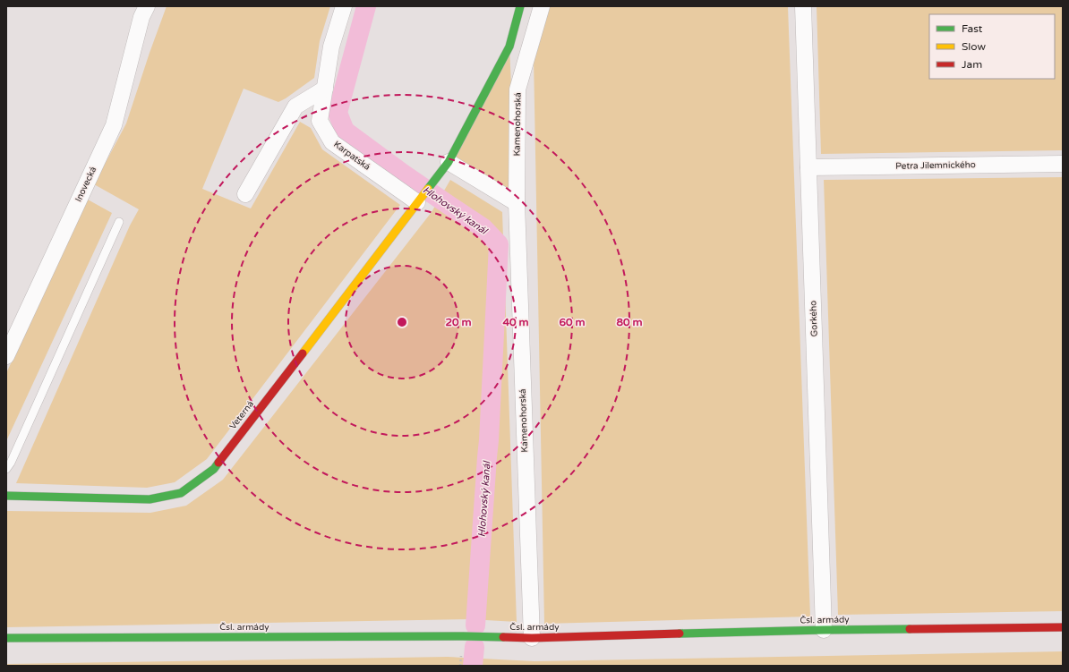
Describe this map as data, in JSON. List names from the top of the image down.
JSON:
{
  "streets": {
    "street": [
      "Kamenohorská",
      "Karpatská",
      "Petra Jilemnického",
      "Inovecká",
      "Gorkého",
      "Veterná",
      "Čsl. armády"
    ]
  },
  "crossings": [
    ["Kamenohorská", "Čsl. armády"],
    ["Karpatská", "Veterná"],
    ["Petra Jilemnického", "Gorkého"],
    ["Gorkého", "Čsl. armády"]
  ],
  "water": ["Hlohovský kanál"],
  "legend": ["Fast", "Slow", "Jam"],
  "rings": [
    "20 m",
    "40 m",
    "60 m",
    "80 m"
  ]
}
